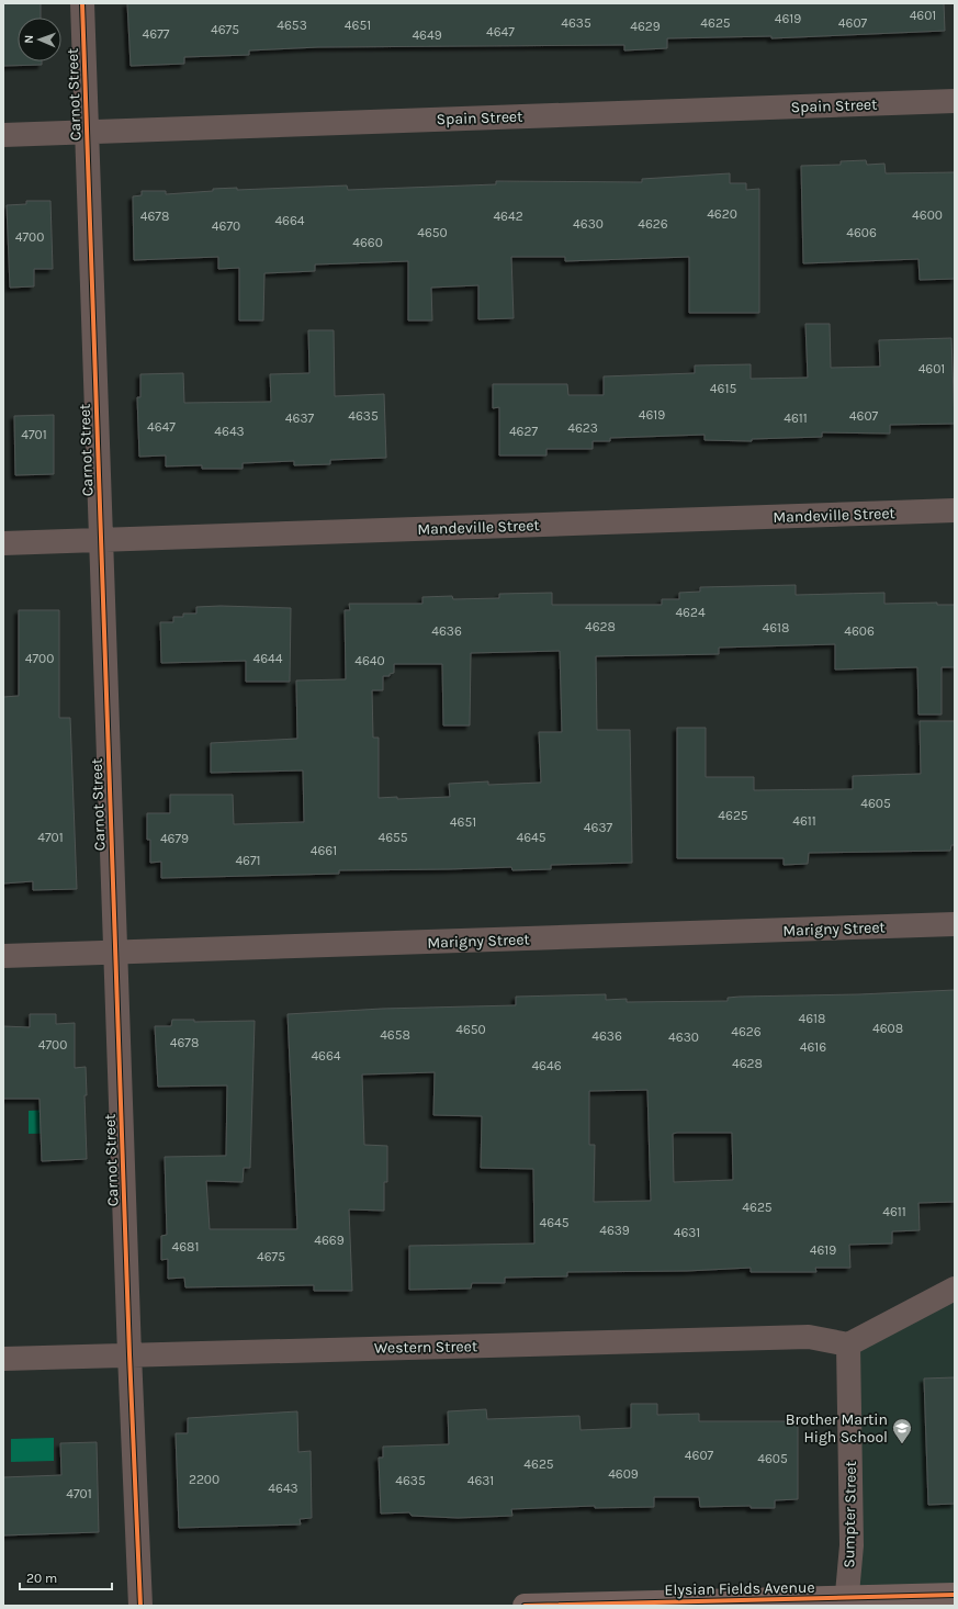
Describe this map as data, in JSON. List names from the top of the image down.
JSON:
{
  "streets": {
    "main road": ["Elysian Fields Avenue"],
    "street": [
      "Carnot Street",
      "Spain Street",
      "Mandeville Street",
      "Marigny Street",
      "Western Street",
      "Sumpter Street"
    ]
  },
  "crossings": [
    ["Carnot Street", "Spain Street"],
    ["Carnot Street", "Mandeville Street"],
    ["Carnot Street", "Marigny Street"],
    ["Carnot Street", "Western Street"],
    ["Western Street", "Sumpter Street"],
    ["Sumpter Street", "Elysian Fields Avenue"]
  ],
  "places": {
    "school or university": ["Brother Martin High School"]
  },
  "house_numbers": [
    "4601",
    "4619",
    "4635",
    "4625",
    "4607",
    "4653",
    "4651",
    "4629",
    "4675",
    "4647",
    "4677",
    "4649",
    "4620",
    "4600",
    "4678",
    "4642",
    "4664",
    "4630",
    "4626",
    "4670",
    "4650",
    "4606",
    "4700",
    "4660",
    "4601",
    "4615",
    "4619",
    "4635",
    "4607",
    "4637",
    "4611",
    "4647",
    "4623",
    "4643",
    "4627",
    "4701",
    "4624",
    "4628",
    "4618",
    "4636",
    "4606",
    "4700",
    "4644",
    "4640",
    "4605",
    "4625",
    "4611",
    "4651",
    "4637",
    "4701",
    "4655",
    "4645",
    "4679",
    "4661",
    "4671",
    "4618",
    "4608",
    "4650",
    "4626",
    "4658",
    "4636",
    "4630",
    "4678",
    "4700",
    "4616",
    "4664",
    "4628",
    "4646",
    "4625",
    "4611",
    "4645",
    "4639",
    "4631",
    "4669",
    "4681",
    "4619",
    "4675",
    "4607",
    "4605",
    "4625",
    "4609",
    "2200",
    "4635",
    "4631",
    "4643",
    "4701"
  ],
  "scale_bar": "20 m",
  "north": "left"
}
